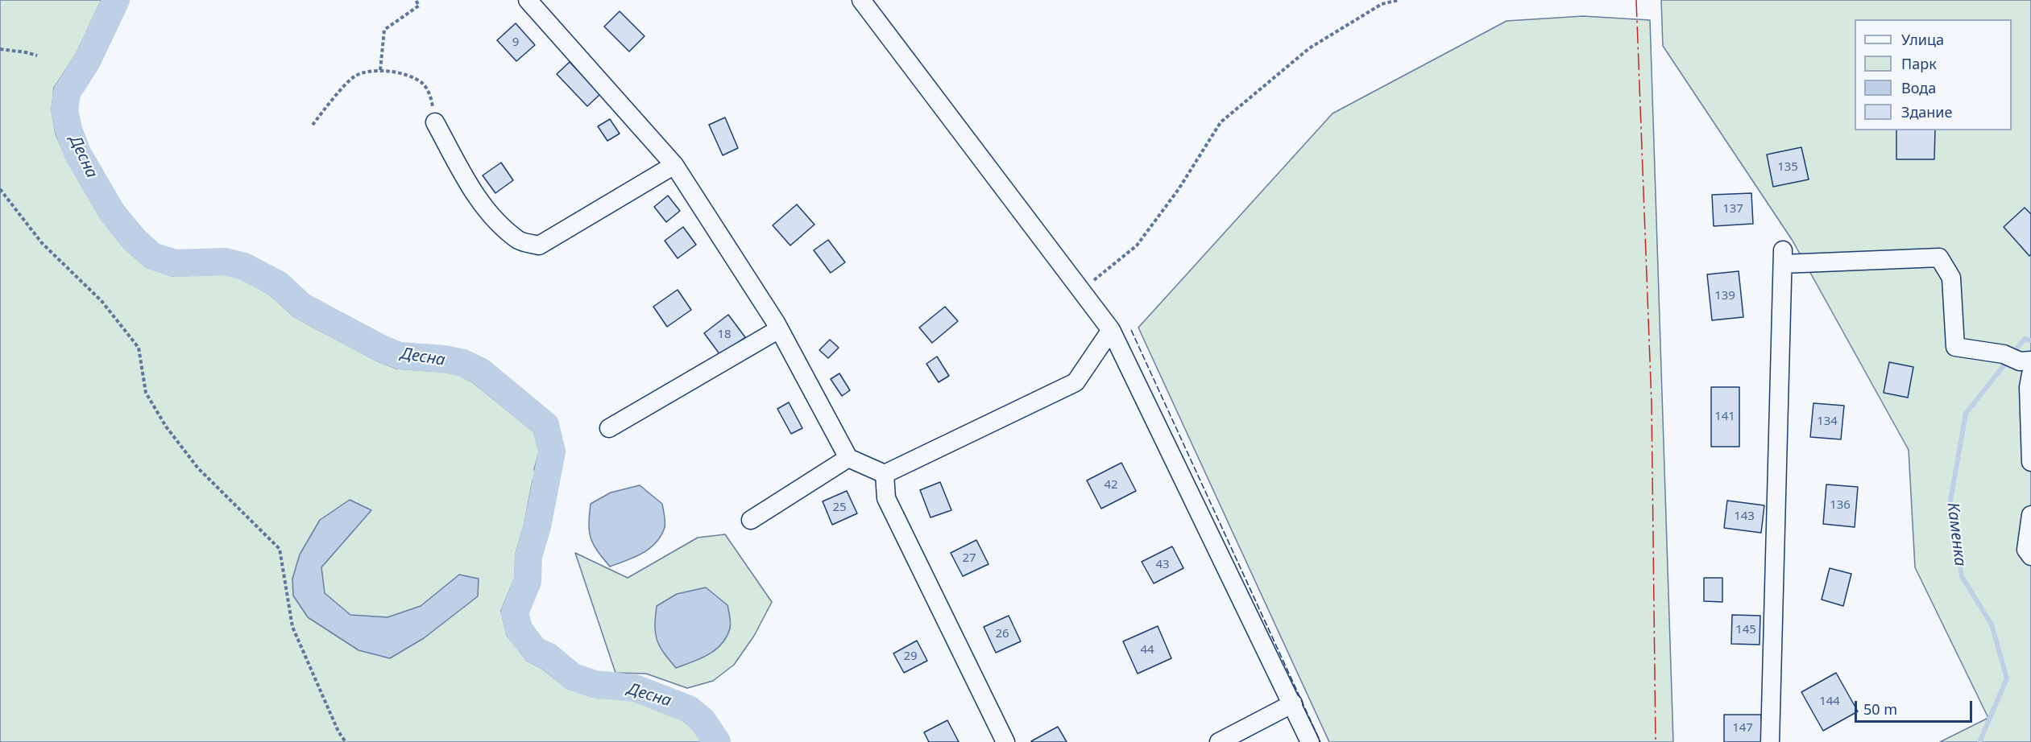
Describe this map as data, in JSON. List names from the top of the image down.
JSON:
{
  "water": ["Десна", "Каменка"],
  "house_numbers": [
    "9",
    "135",
    "137",
    "139",
    "18",
    "141",
    "134",
    "42",
    "136",
    "25",
    "143",
    "27",
    "43",
    "145",
    "26",
    "44",
    "29",
    "144",
    "147"
  ],
  "legend": [
    "Улица",
    "Парк",
    "Вода",
    "Здание"
  ],
  "scale_bar": "50 m"
}
